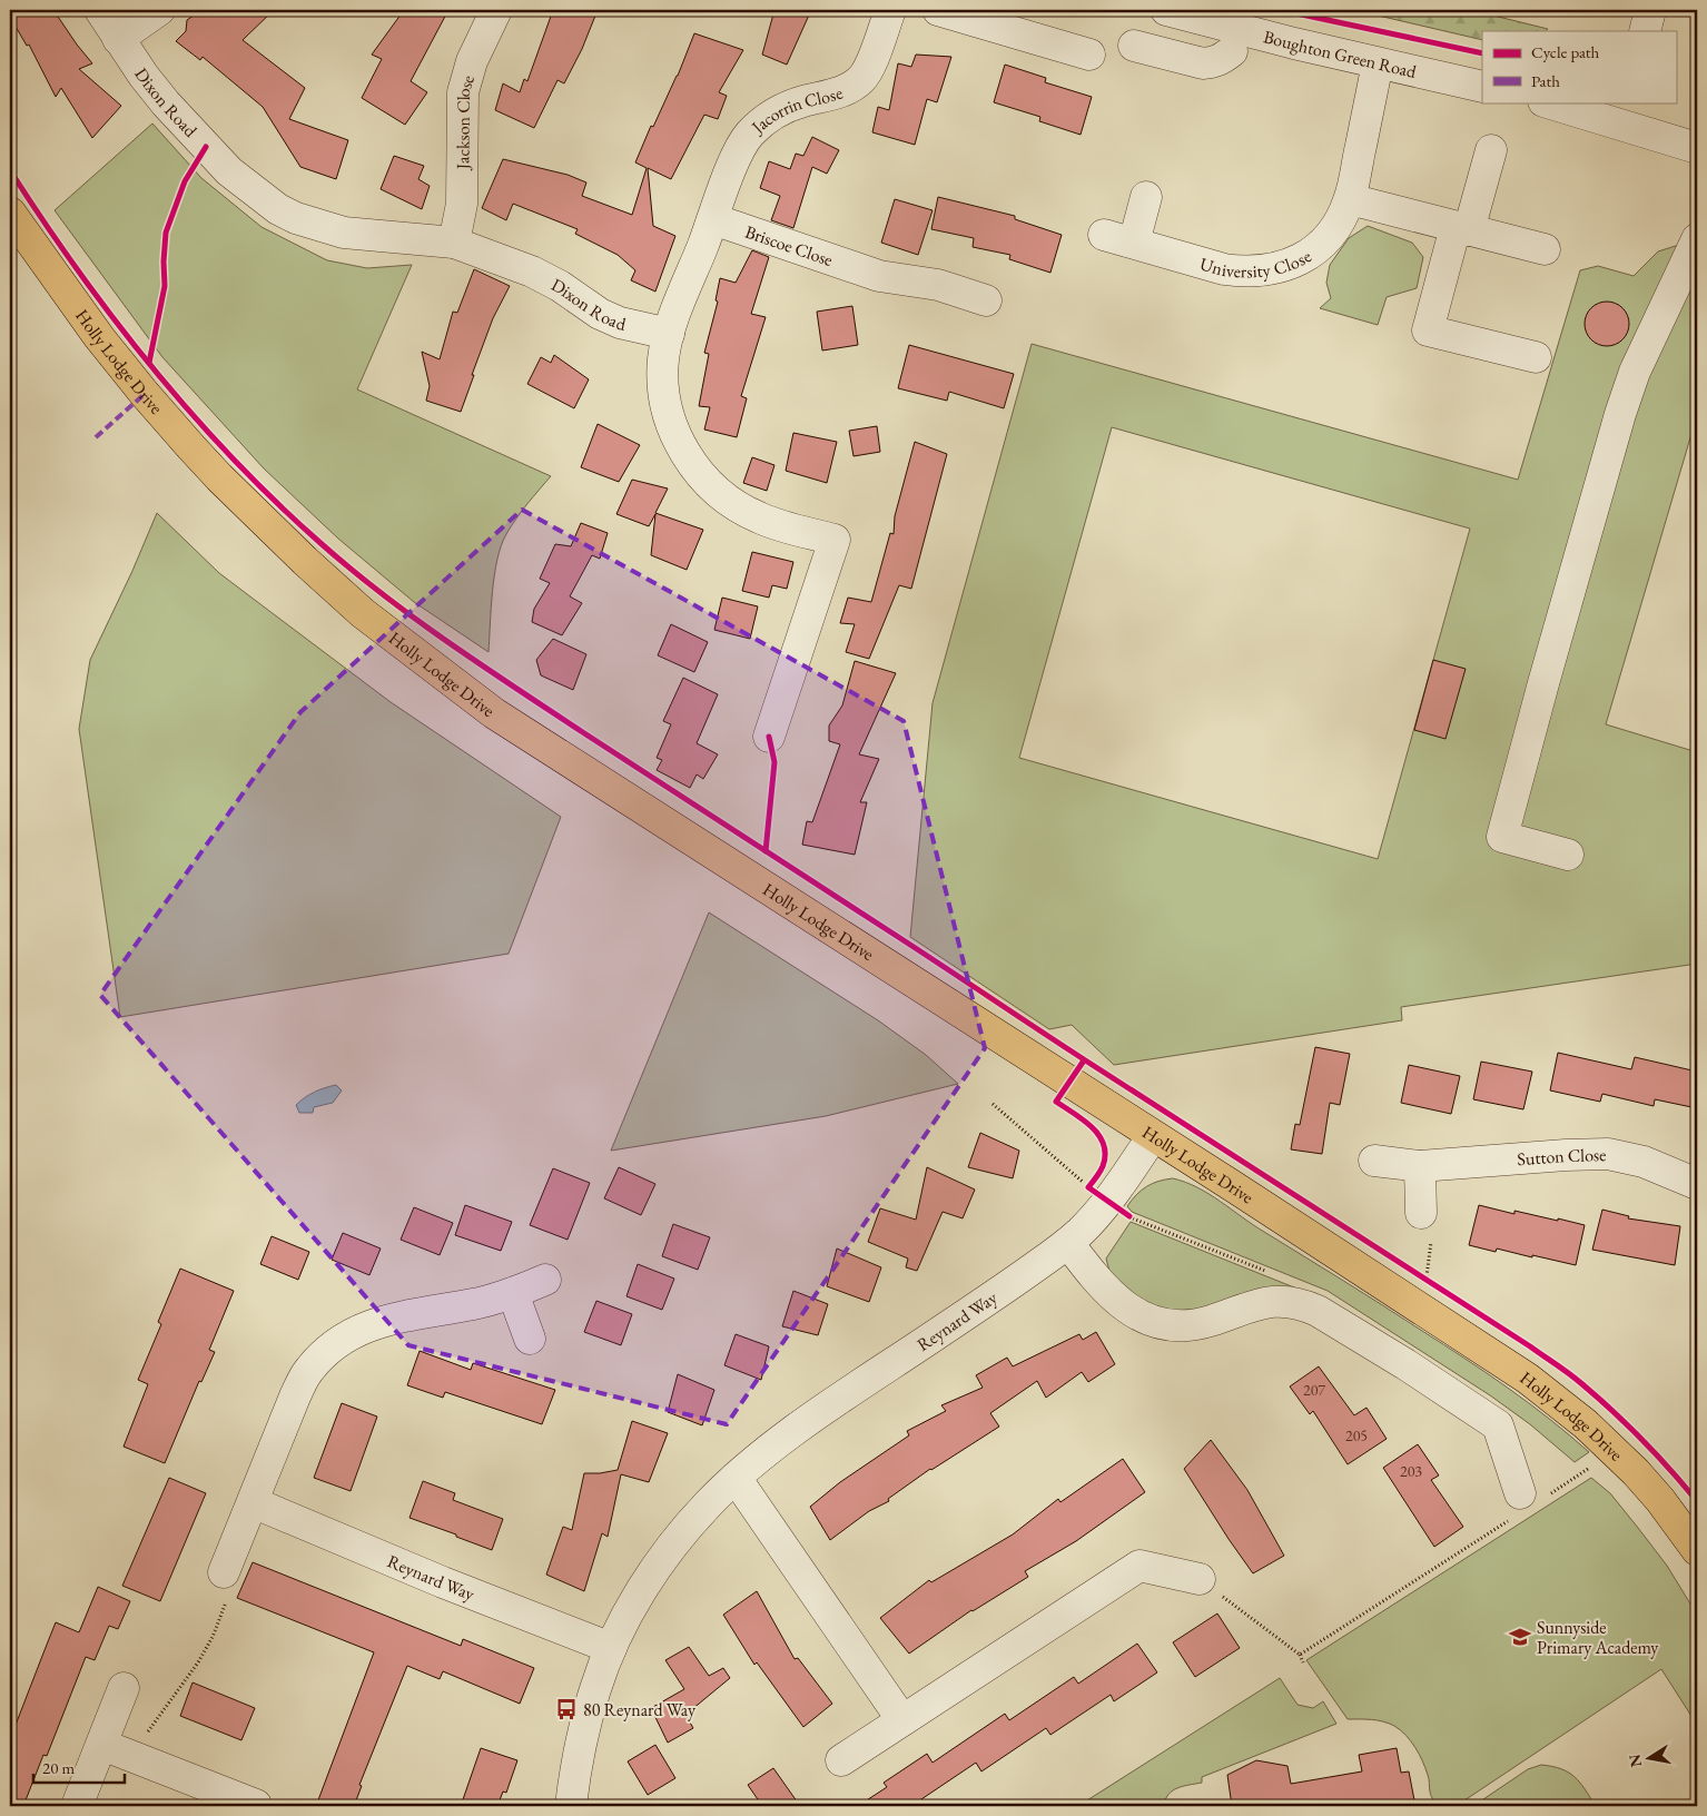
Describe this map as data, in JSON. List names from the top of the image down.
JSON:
{
  "streets": {
    "main road": ["Holly Lodge Drive"],
    "street": [
      "Boughton Green Road",
      "Dixon Road",
      "Jacorrin Close",
      "Jackson Close",
      "Briscoe Close",
      "University Close",
      "Sutton Close",
      "Reynard Way"
    ]
  },
  "crossings": [
    ["Boughton Green Road", "University Close"],
    ["Dixon Road", "Jackson Close"],
    ["Jacorrin Close", "Briscoe Close"],
    ["Holly Lodge Drive", "Reynard Way"]
  ],
  "places": {
    "school or university": ["Sunnyside Primary Academy"],
    "bus stop": ["80 Reynard Way"]
  },
  "house_numbers": ["207", "205", "203"],
  "legend": ["Cycle path", "Path"],
  "scale_bar": "20 m",
  "north": "left"
}
